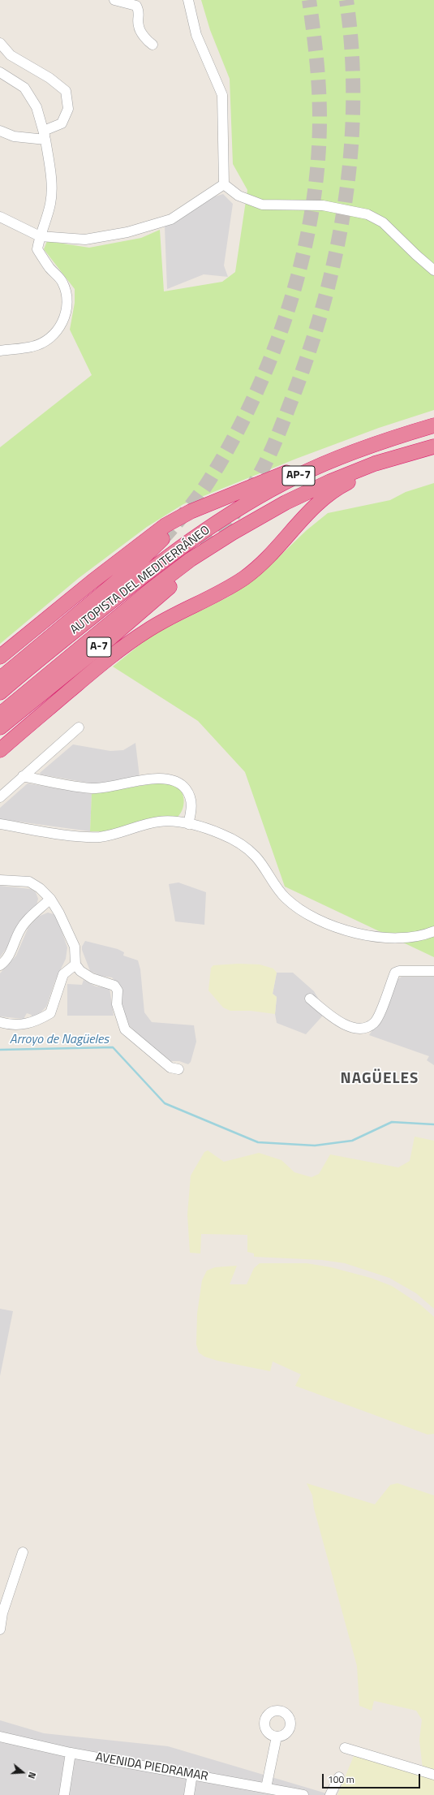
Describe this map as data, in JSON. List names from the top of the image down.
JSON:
{
  "streets": {
    "highway": ["AP-7", "AUTOPISTA DEL MEDITERRÁNEO", "A-7"],
    "street": ["AVENIDA PIEDRAMAR"]
  },
  "crossings": [
    ["AUTOPISTA DEL MEDITERRÁNEO", "A-7"]
  ],
  "districts": ["NAGÜELES"],
  "water": ["Arroyo de Nagüeles"],
  "scale_bar": "100 m",
  "north": "right"
}
